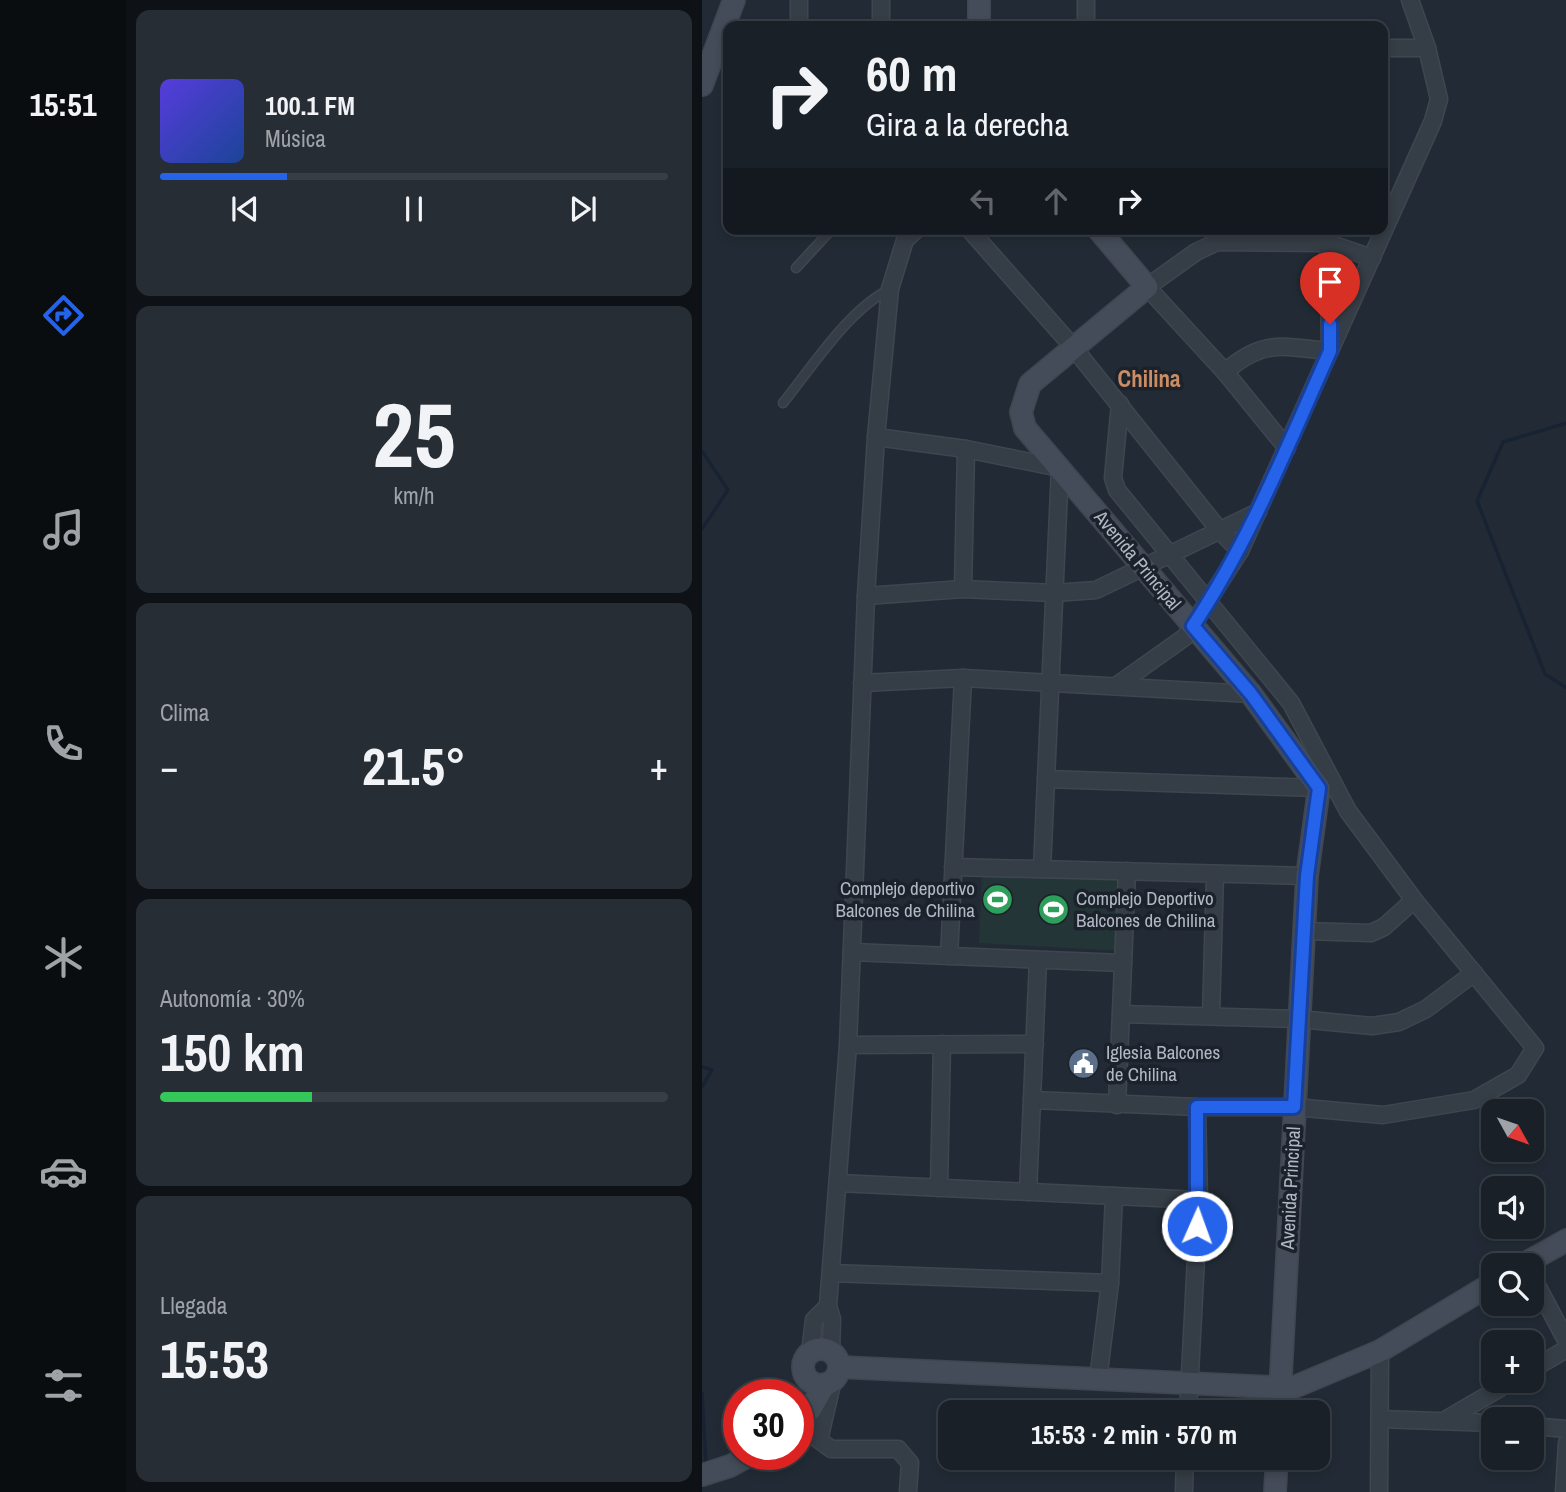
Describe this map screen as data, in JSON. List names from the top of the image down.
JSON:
{
  "streets": {
    "street": ["Avenida Principal"]
  },
  "districts": ["Chilina"],
  "places": {
    "sports": ["Complejo deportivo Balcones de Chilina", "Complejo Deportivo Balcones de Chilina"],
    "public building": ["Iglesia Balcones de Chilina"]
  },
  "north": "bottom right",
  "page": {
    "tabs": "15:51",
    "turn": ["60 m", "Gira a la derecha"],
    "song": ["100.1 FM", "Música"],
    "tile": [
      ["25", "km/h"],
      "Clima",
      ["Autonomía · 30%", "150 km"],
      ["Llegada", "15:53"]
    ],
    "heat": ["−", "21.5°", "+"],
    "map_buttons": ["+", "−"],
    "limit": "30",
    "trip": "15:53 · 2 min · 570 m"
  }
}
